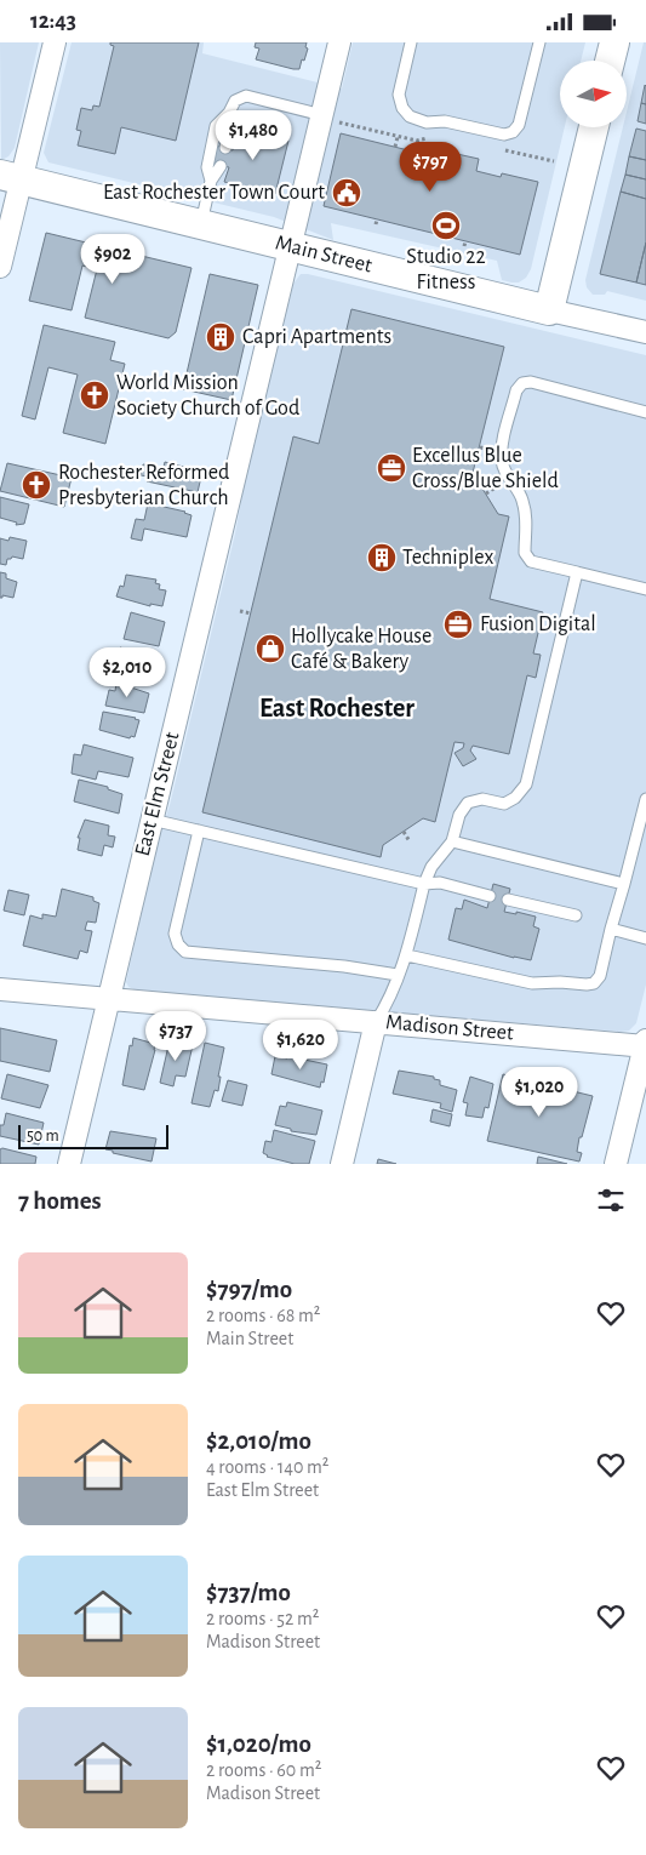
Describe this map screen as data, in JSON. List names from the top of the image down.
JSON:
{
  "streets": {
    "street": ["Main Street", "East Elm Street", "Madison Street"]
  },
  "crossings": [
    ["Main Street", "East Elm Street"],
    ["East Elm Street", "Madison Street"]
  ],
  "districts": ["East Rochester"],
  "places": {
    "public building": ["East Rochester Town Court"],
    "sports": ["Studio 22 Fitness"],
    "building": ["Capri Apartments", "Techniplex"],
    "church": ["World Mission Society Church of God", "Rochester Reformed Presbyterian Church"],
    "office": ["Excellus Blue Cross/Blue Shield", "Fusion Digital"],
    "shop": ["Hollycake House Café & Bakery"]
  },
  "scale_bar": "50 m",
  "north": "right",
  "page": {
    "status": "12:43",
    "price": [
      "$1,480",
      "$797",
      "$902",
      "$2,010",
      "$737",
      "$1,620",
      "$1,020"
    ],
    "scale": "50 m",
    "heading": "7 homes",
    "list": [
      {
        "name": "$797/mo",
        "note": "2 rooms · 68 m² · Main Street"
      },
      {
        "name": "$2,010/mo",
        "note": "4 rooms · 140 m² · East Elm Street"
      },
      {
        "name": "$737/mo",
        "note": "2 rooms · 52 m² · Madison Street"
      },
      {
        "name": "$1,020/mo",
        "note": "2 rooms · 60 m² · Madison Street"
      }
    ]
  }
}
